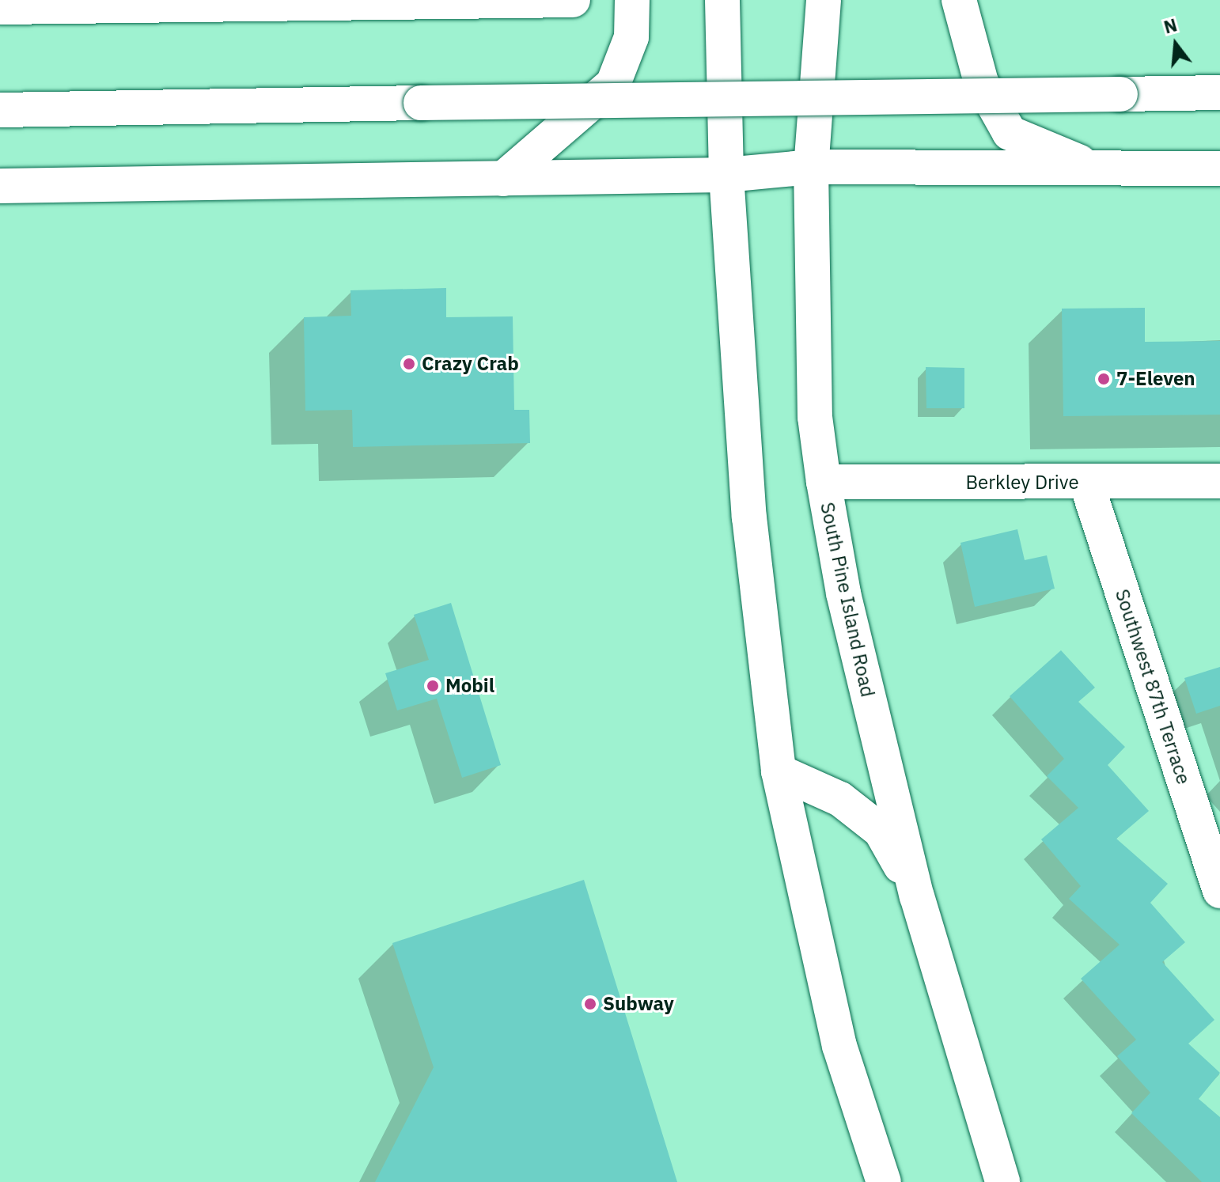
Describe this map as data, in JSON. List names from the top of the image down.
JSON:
{
  "streets": {
    "main road": ["Berkley Drive", "South Pine Island Road", "Southwest 87th Terrace"]
  },
  "crossings": [
    ["Berkley Drive", "South Pine Island Road"],
    ["Berkley Drive", "Southwest 87th Terrace"]
  ],
  "places": [
    "Crazy Crab",
    "7-Eleven",
    "Mobil",
    "Subway"
  ],
  "north": "top"
}
